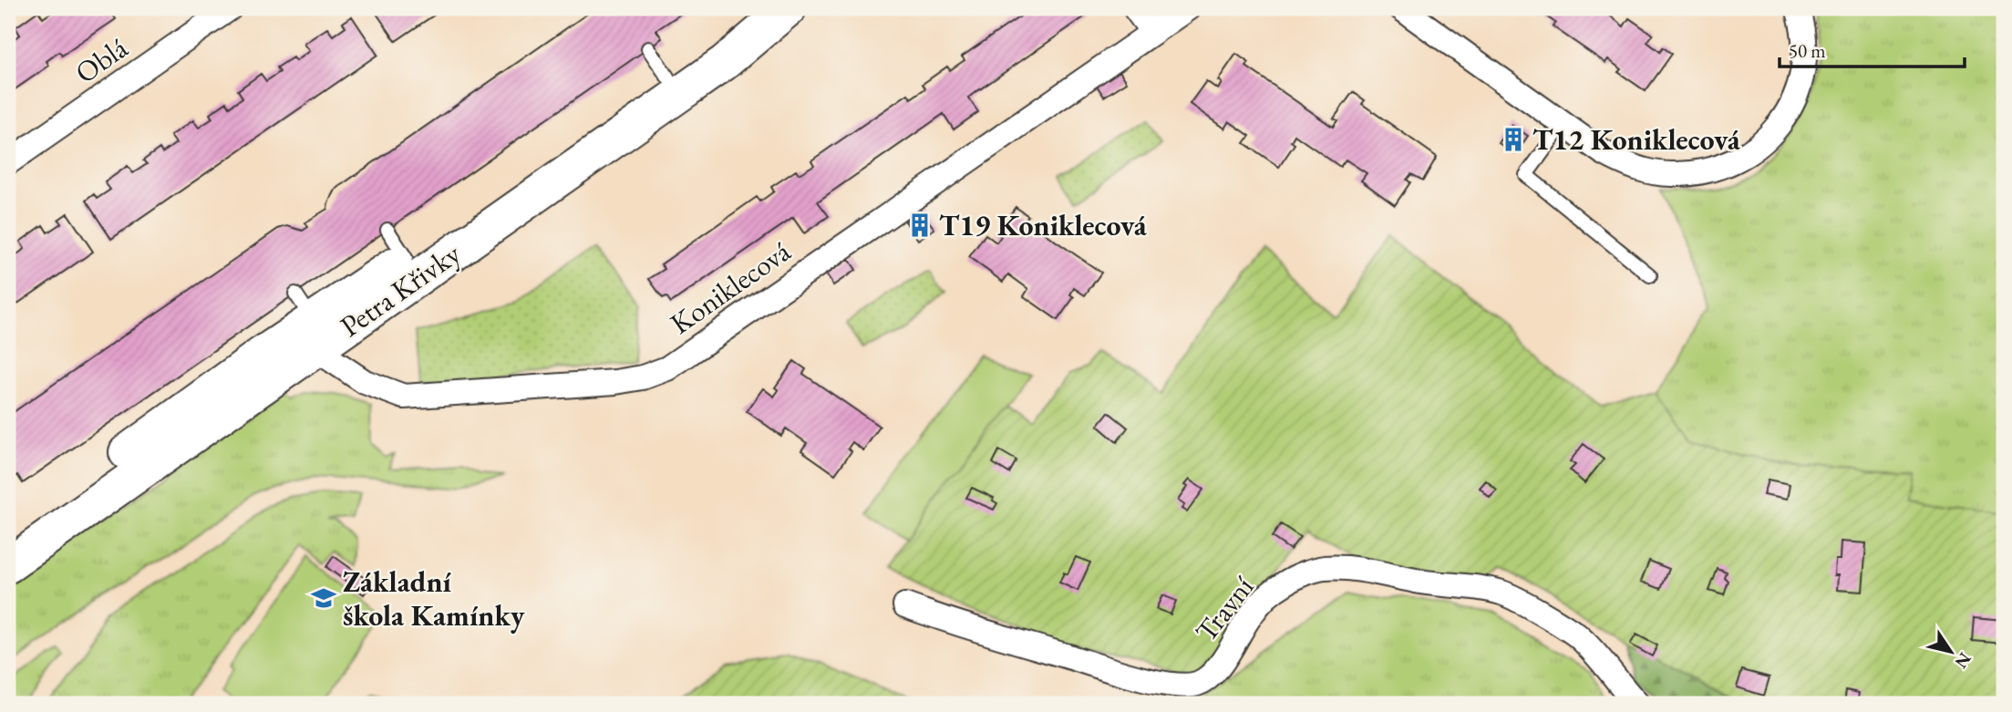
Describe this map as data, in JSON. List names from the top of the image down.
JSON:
{
  "streets": {
    "street": [
      "Oblá",
      "Koniklecová",
      "Petra Křivky",
      "Travní"
    ]
  },
  "crossings": [
    ["Koniklecová", "Petra Křivky"]
  ],
  "places": {
    "building": ["T12 Koniklecová", "T19 Koniklecová"],
    "school or university": ["Základní škola Kamínky"]
  },
  "scale_bar": "50 m",
  "north": "bottom right"
}
